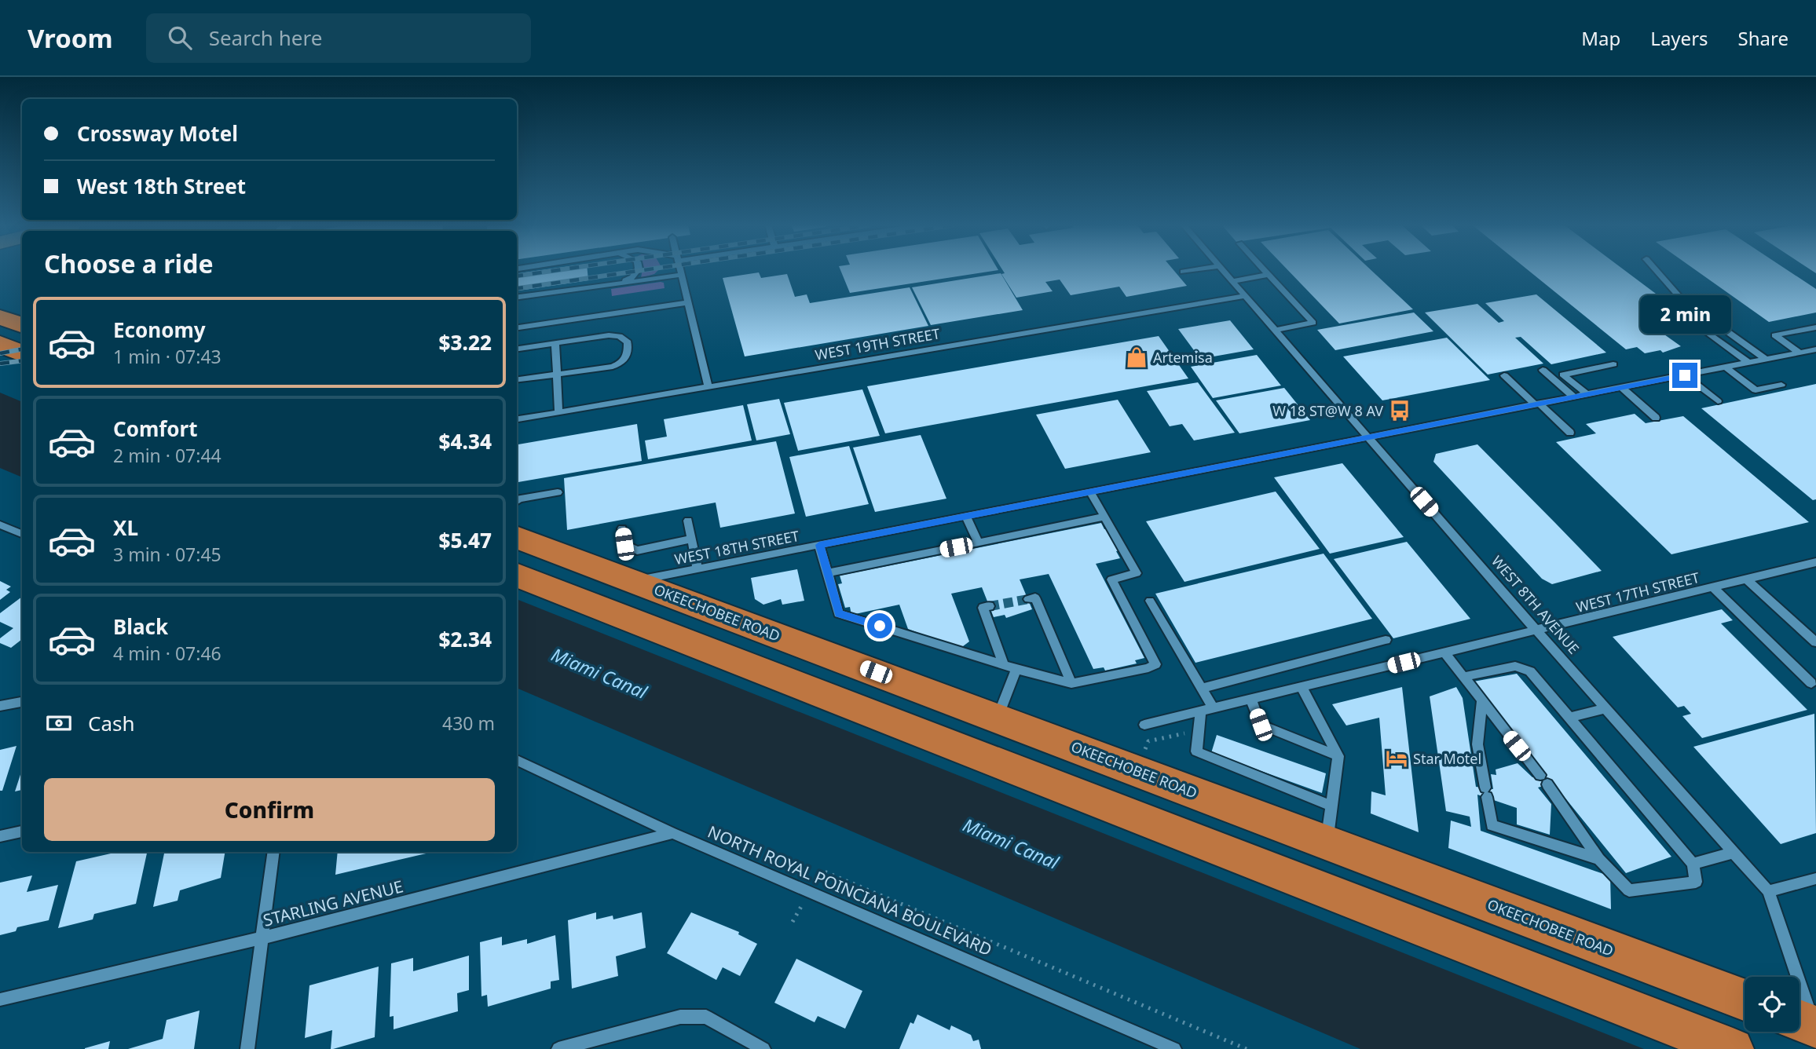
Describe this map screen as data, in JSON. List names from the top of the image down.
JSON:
{
  "streets": {
    "highway": ["OKEECHOBEE ROAD"],
    "street": [
      "WEST 19TH STREET",
      "WEST 18TH STREET",
      "WEST 17TH STREET",
      "WEST 8TH AVENUE",
      "NORTH ROYAL POINCIANA BOULEVARD",
      "STARLING AVENUE"
    ]
  },
  "crossings": [
    ["WEST 19TH STREET", "WEST 8TH AVENUE"],
    ["WEST 18TH STREET", "WEST 8TH AVENUE"],
    ["WEST 18TH STREET", "OKEECHOBEE ROAD"],
    ["WEST 17TH STREET", "WEST 8TH AVENUE"],
    ["NORTH ROYAL POINCIANA BOULEVARD", "STARLING AVENUE"]
  ],
  "water": ["Miami Canal"],
  "places": {
    "shop": ["Artemisa"],
    "bus stop": ["W 18 ST@W 8 AV"],
    "hotel": ["Star Motel"]
  },
  "page": {
    "header": "Vroom",
    "search": "Search here",
    "nav": ["Map", "Layers", "Share"],
    "banner": ["Crossway Motel", "West 18th Street"],
    "heading": "Choose a ride",
    "bubble": "2 min",
    "list": [
      {
        "name": "Economy",
        "note": "1 min · 07:43",
        "value": "$3.22"
      },
      {
        "name": "Comfort",
        "note": "2 min · 07:44",
        "value": "$4.34"
      },
      {
        "name": "XL",
        "note": "3 min · 07:45",
        "value": "$5.47"
      },
      {
        "name": "Black",
        "note": "4 min · 07:46",
        "value": "$2.34"
      }
    ],
    "pay": ["Cash", "430 m"],
    "buttons": "Confirm"
  }
}
